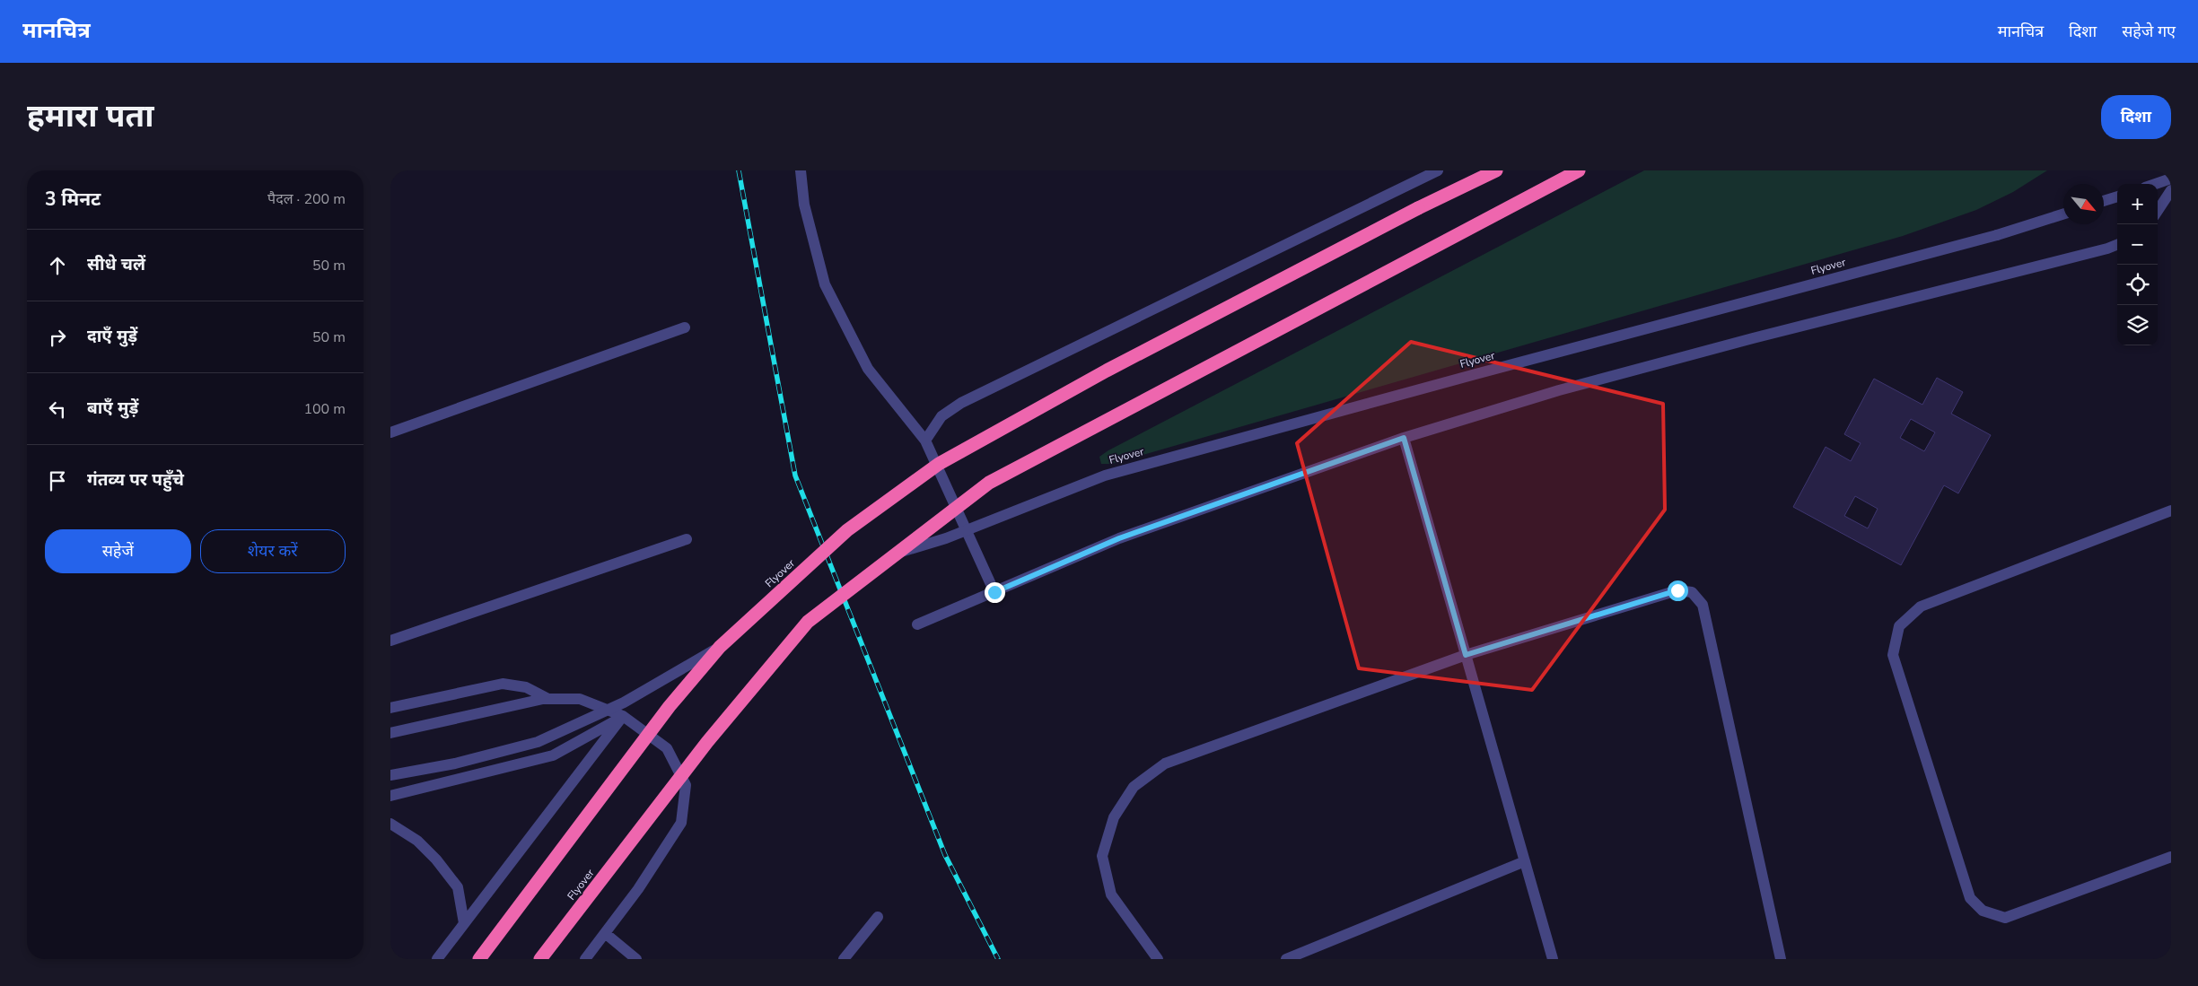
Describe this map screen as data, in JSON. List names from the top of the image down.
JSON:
{
  "streets": {
    "highway": ["Flyover"]
  },
  "north": "bottom right",
  "page": {
    "header": "मानचित्र",
    "nav": ["मानचित्र", "दिशा", "सहेजे गए"],
    "title": "हमारा पता",
    "buttons": [
      "दिशा",
      ["सहेजें", "शेयर करें"]
    ],
    "heading": ["3 मिनट", "पैदल · 200 m"],
    "map_buttons": ["+", "−"],
    "list": [
      ["सीधे चलें", "50 m"],
      ["दाएँ मुड़ें", "50 m"],
      ["बाएँ मुड़ें", "100 m"],
      "गंतव्य पर पहुँचे"
    ]
  }
}
